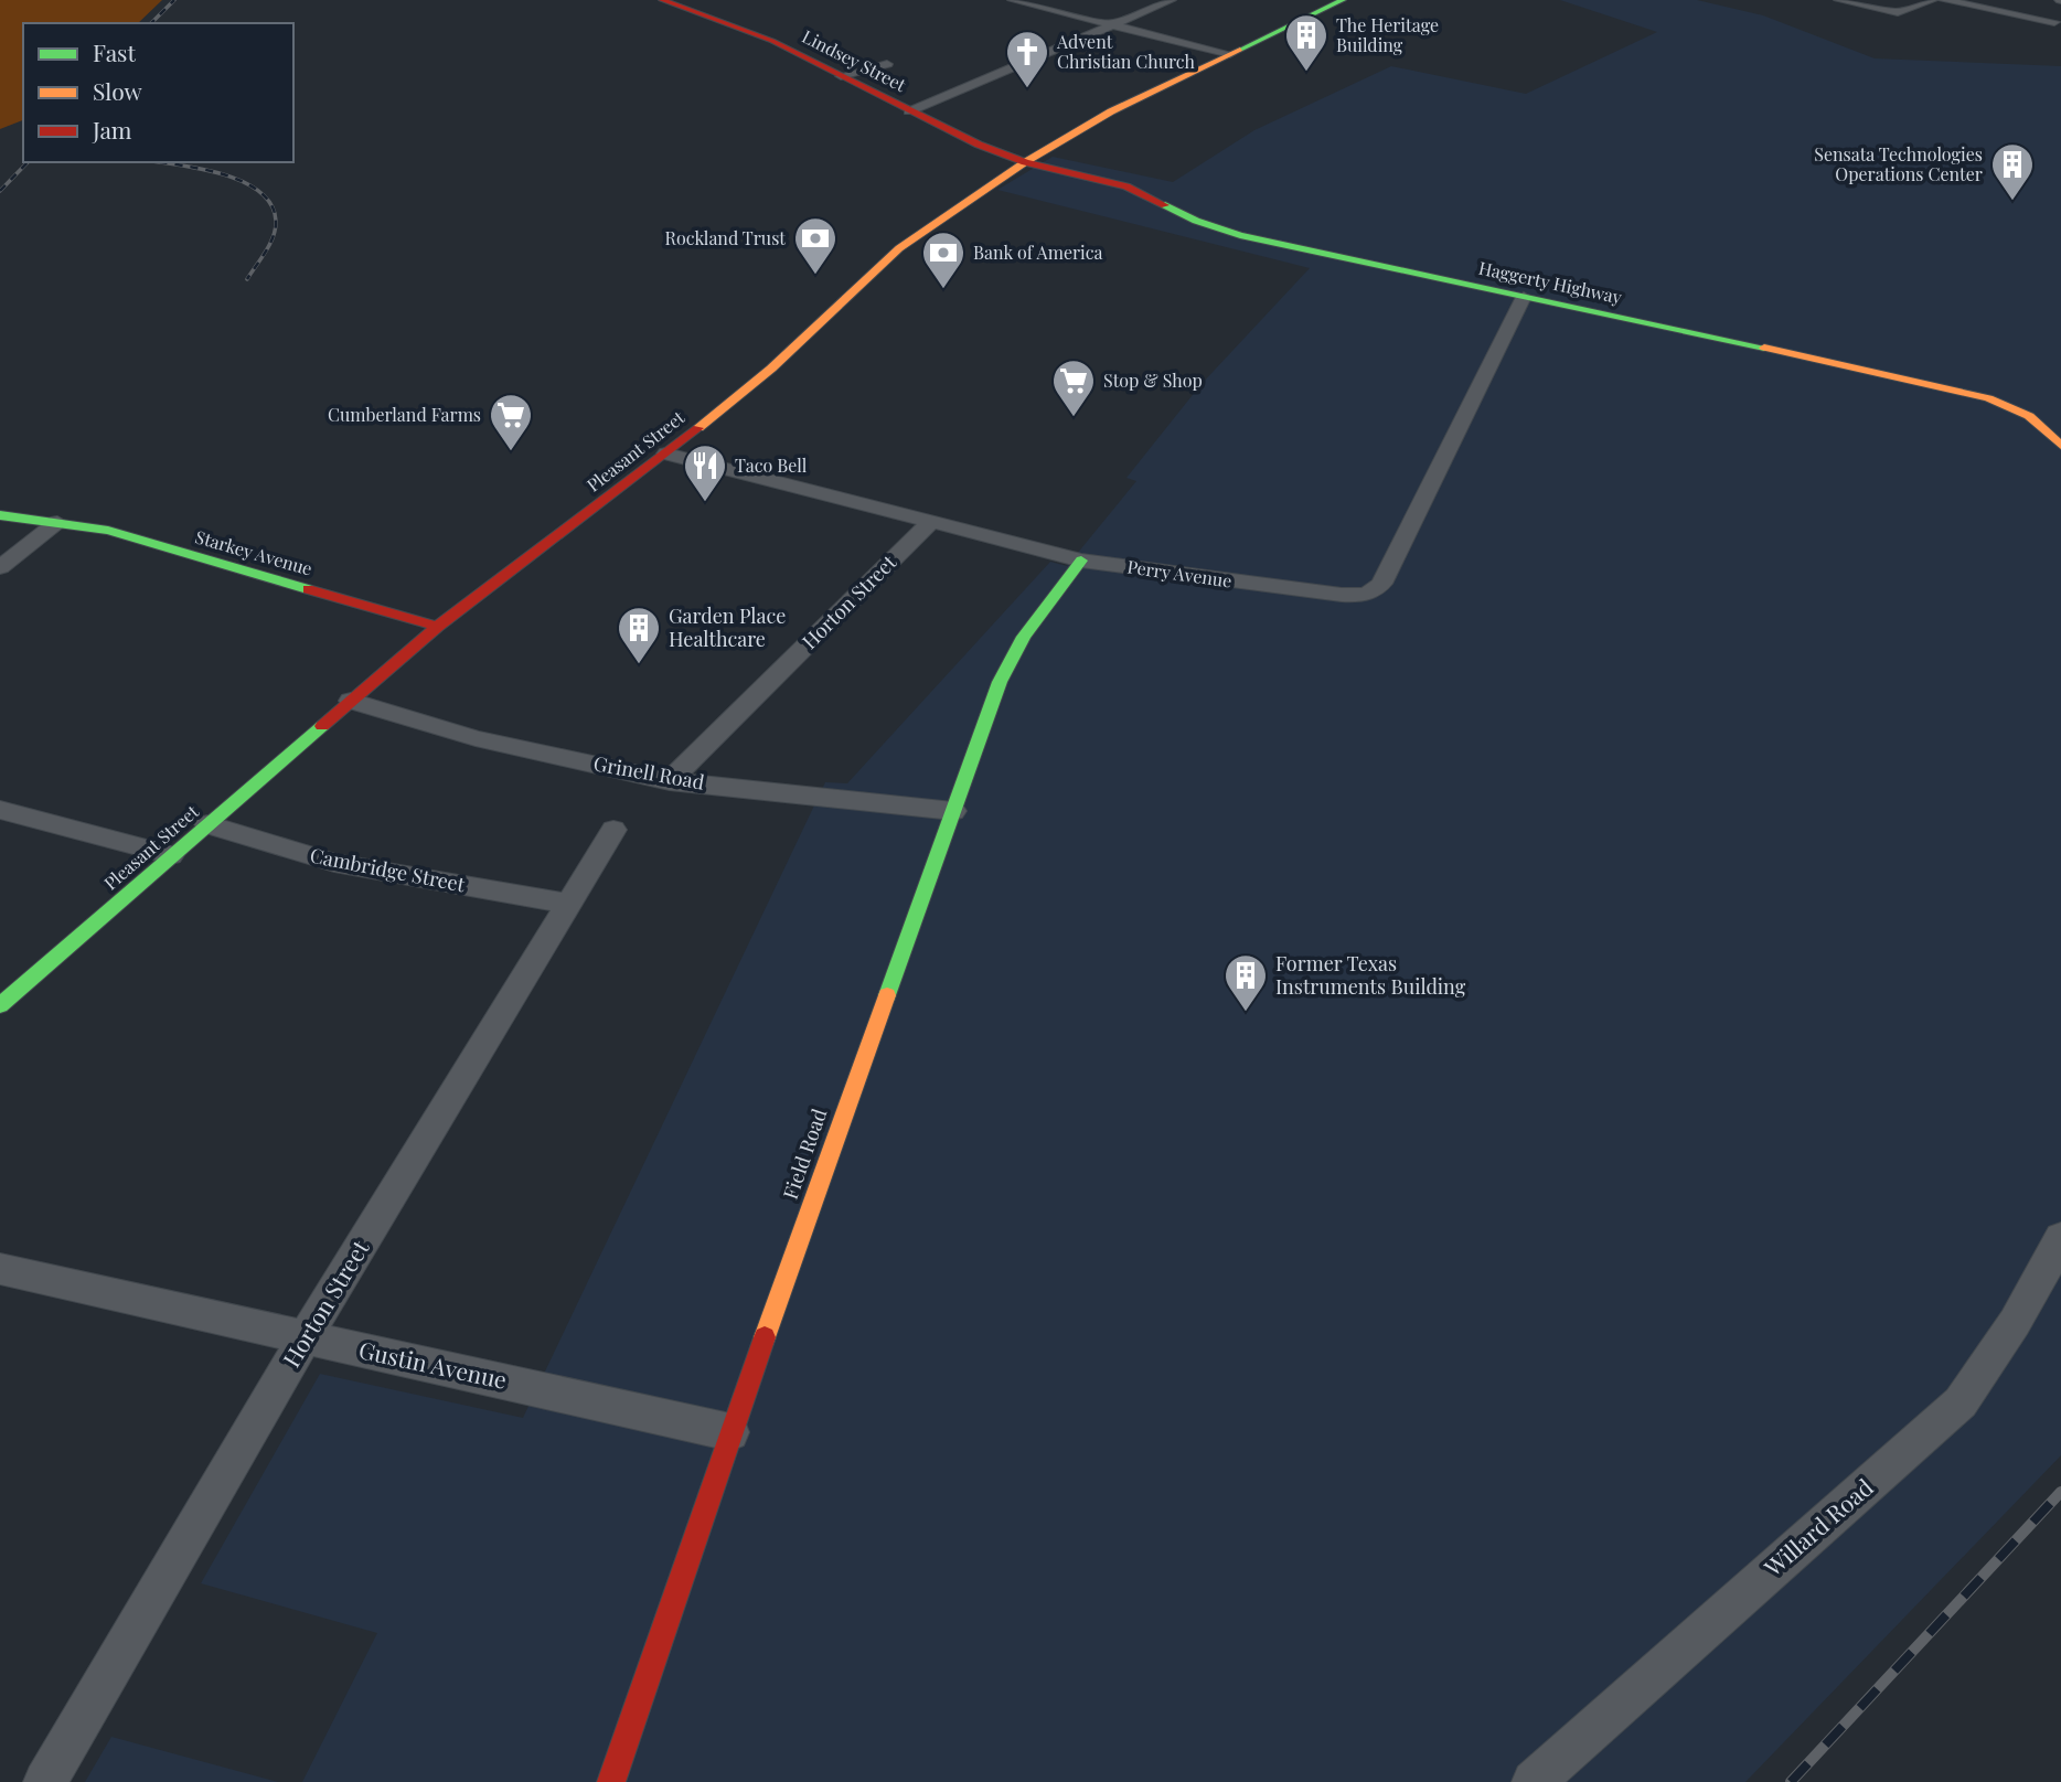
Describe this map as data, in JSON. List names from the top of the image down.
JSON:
{
  "streets": {
    "main road": [
      "Lindsey Street",
      "Haggerty Highway",
      "Pleasant Street",
      "Starkey Avenue",
      "Field Road"
    ],
    "street": [
      "Perry Avenue",
      "Horton Street",
      "Grinell Road",
      "Cambridge Street",
      "Gustin Avenue",
      "Willard Road"
    ]
  },
  "crossings": [
    ["Lindsey Street", "Haggerty Highway"],
    ["Lindsey Street", "Pleasant Street"],
    ["Haggerty Highway", "Pleasant Street"],
    ["Haggerty Highway", "Perry Avenue"],
    ["Pleasant Street", "Starkey Avenue"],
    ["Pleasant Street", "Perry Avenue"],
    ["Pleasant Street", "Grinell Road"],
    ["Pleasant Street", "Cambridge Street"],
    ["Perry Avenue", "Horton Street"],
    ["Perry Avenue", "Field Road"],
    ["Horton Street", "Grinell Road"],
    ["Horton Street", "Cambridge Street"],
    ["Horton Street", "Gustin Avenue"],
    ["Grinell Road", "Field Road"],
    ["Field Road", "Gustin Avenue"]
  ],
  "places": {
    "building": [
      "The Heritage Building",
      "Sensata Technologies Operations Center",
      "Garden Place Healthcare",
      "Former Texas Instruments Building"
    ],
    "church": ["Advent Christian Church"],
    "bank": ["Rockland Trust", "Bank of America"],
    "supermarket": ["Stop & Shop", "Cumberland Farms"],
    "restaurant": ["Taco Bell"]
  },
  "legend": ["Fast", "Slow", "Jam"]
}
